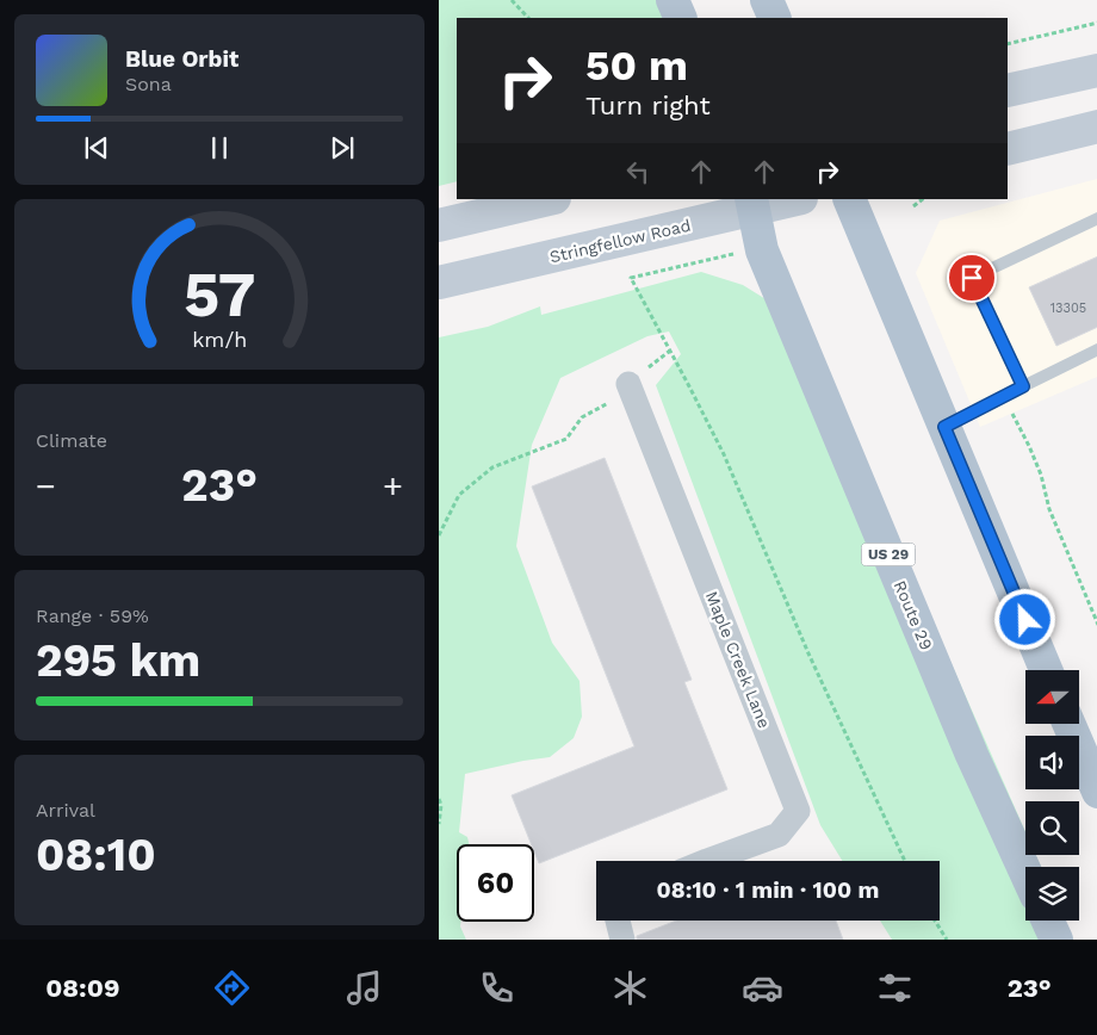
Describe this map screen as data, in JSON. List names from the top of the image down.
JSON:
{
  "streets": {
    "main road": ["Stringfellow Road", "US 29", "Route 29"],
    "street": ["Maple Creek Lane"]
  },
  "crossings": [
    ["Stringfellow Road", "Route 29"]
  ],
  "house_numbers": ["13305"],
  "north": "left",
  "page": {
    "turn": ["50 m", "Turn right"],
    "song": ["Blue Orbit", "Sona"],
    "tile": [
      "Climate",
      ["Range · 59%", "295 km"],
      ["Arrival", "08:10"]
    ],
    "heat": ["−", "23°", "+"],
    "limit": "60",
    "trip": "08:10 · 1 min · 100 m",
    "tabs": ["08:09", "23°"],
    "gauge": ["57", "km/h"]
  }
}
